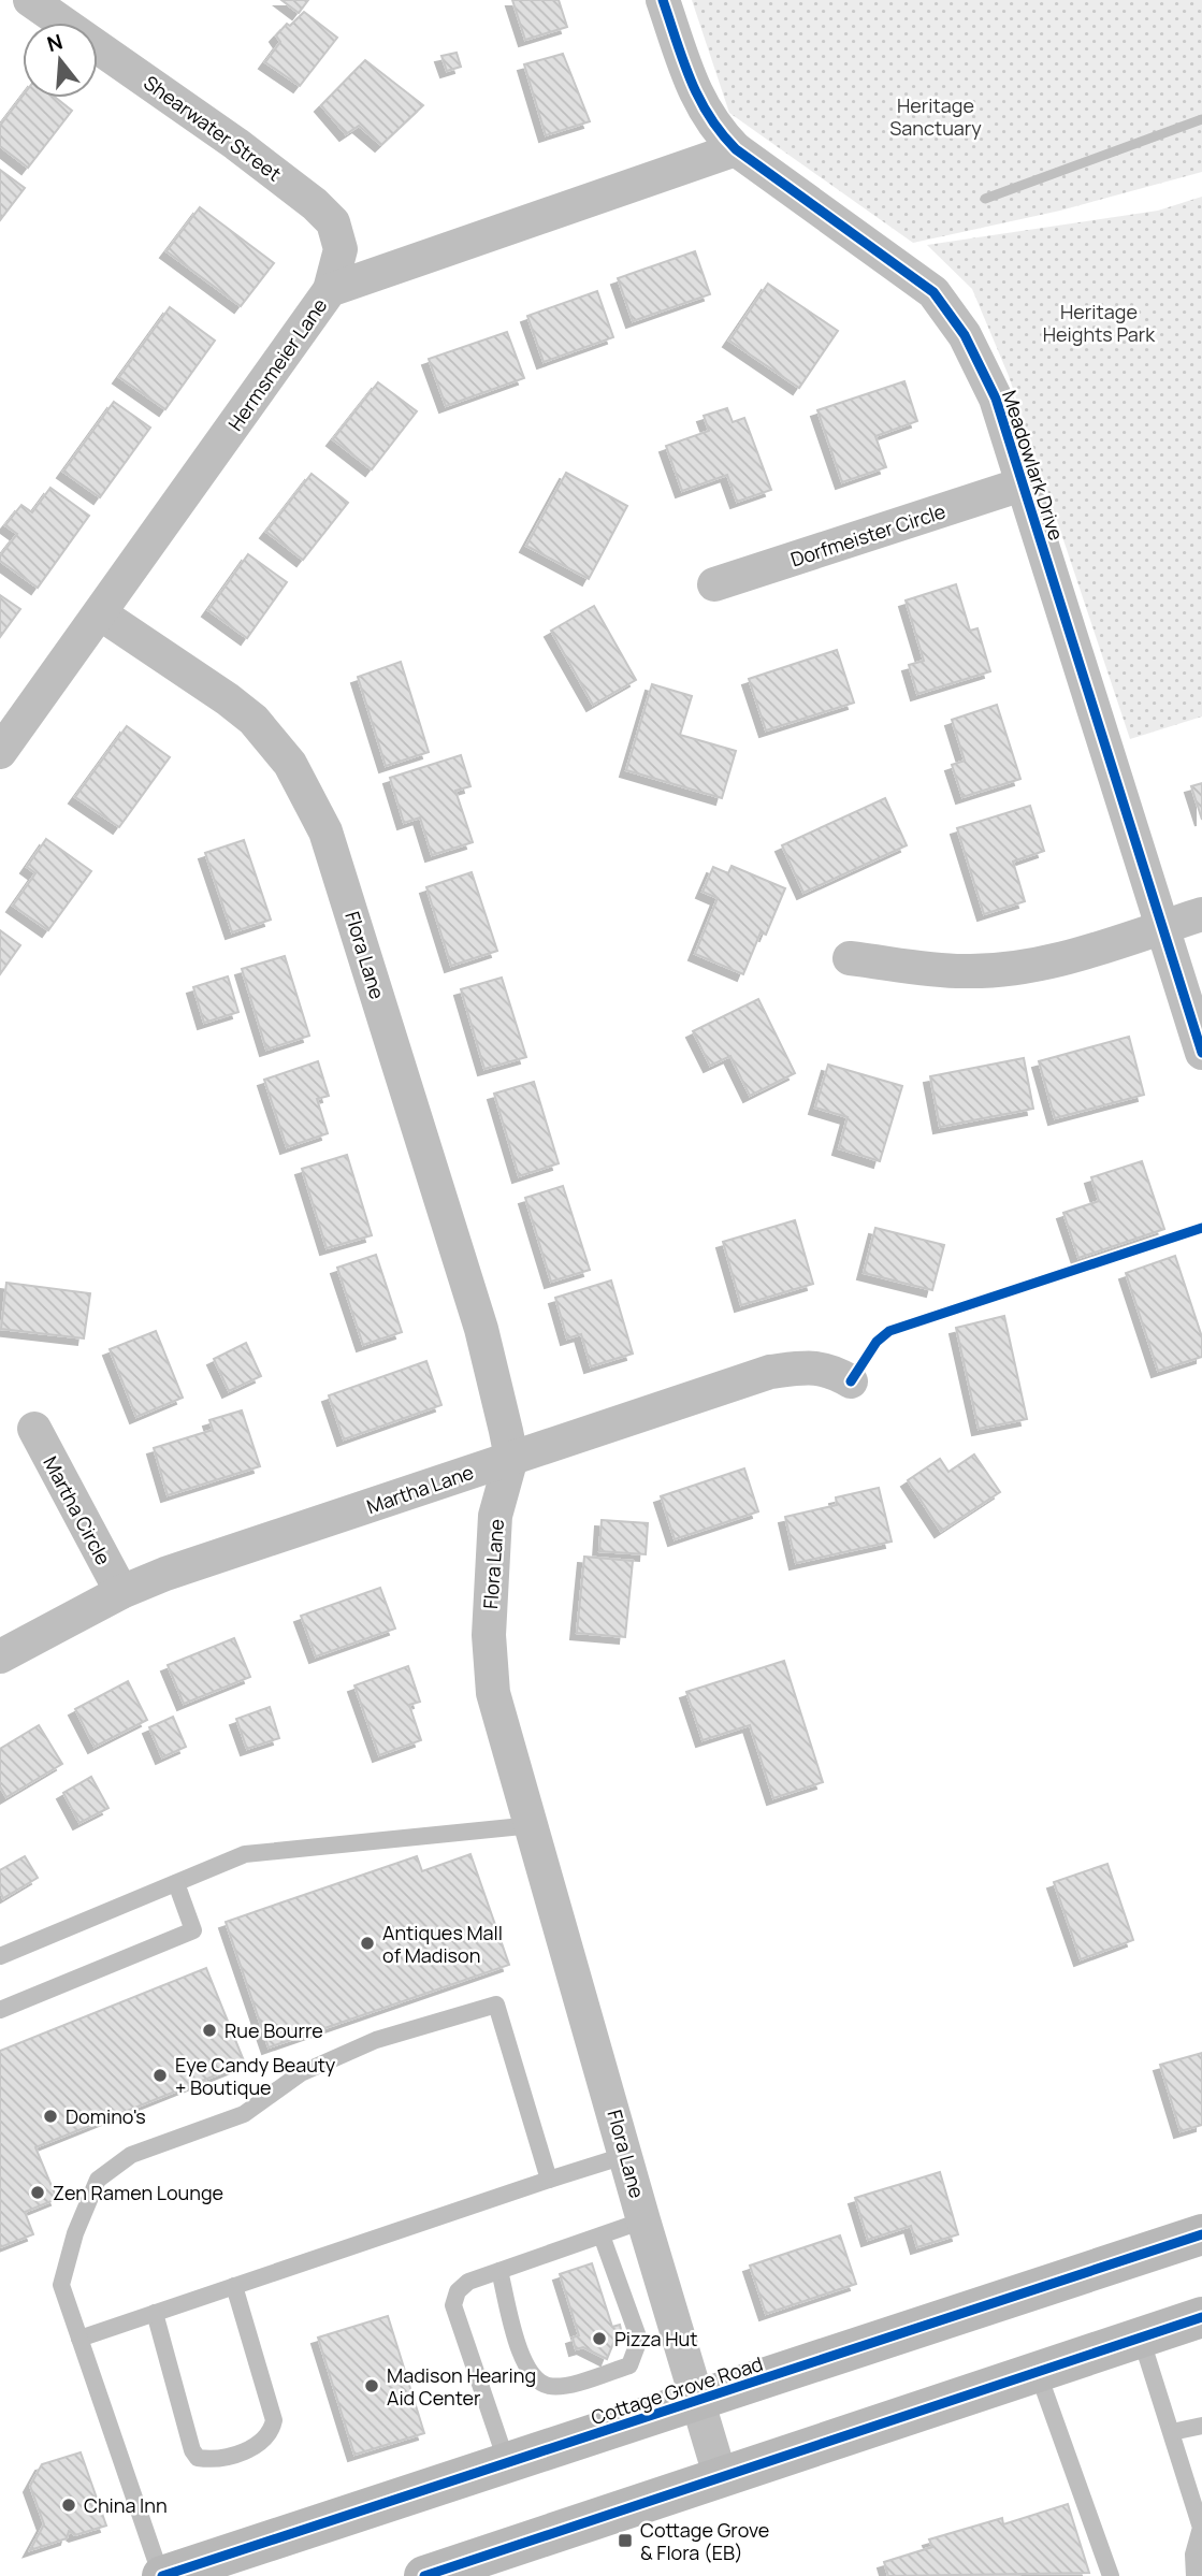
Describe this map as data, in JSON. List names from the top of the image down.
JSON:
{
  "streets": {
    "main road": ["Cottage Grove Road"],
    "street": [
      "Shearwater Street",
      "Hermsmeier Lane",
      "Meadowlark Drive",
      "Dorfmeister Circle",
      "Flora Lane",
      "Martha Lane",
      "Martha Circle"
    ]
  },
  "crossings": [
    ["Shearwater Street", "Hermsmeier Lane"],
    ["Hermsmeier Lane", "Meadowlark Drive"],
    ["Hermsmeier Lane", "Flora Lane"],
    ["Meadowlark Drive", "Dorfmeister Circle"],
    ["Flora Lane", "Martha Lane"],
    ["Flora Lane", "Cottage Grove Road"],
    ["Martha Lane", "Martha Circle"]
  ],
  "parks": ["Heritage Sanctuary", "Heritage Heights Park"],
  "places": {
    "other": [
      "Antiques Mall of Madison",
      "Rue Bourre",
      "Eye Candy Beauty + Boutique",
      "Domino's",
      "Zen Ramen Lounge",
      "Pizza Hut",
      "Madison Hearing Aid Center",
      "China Inn"
    ],
    "transit": ["Cottage Grove & Flora (EB)"]
  },
  "north": "top"
}
